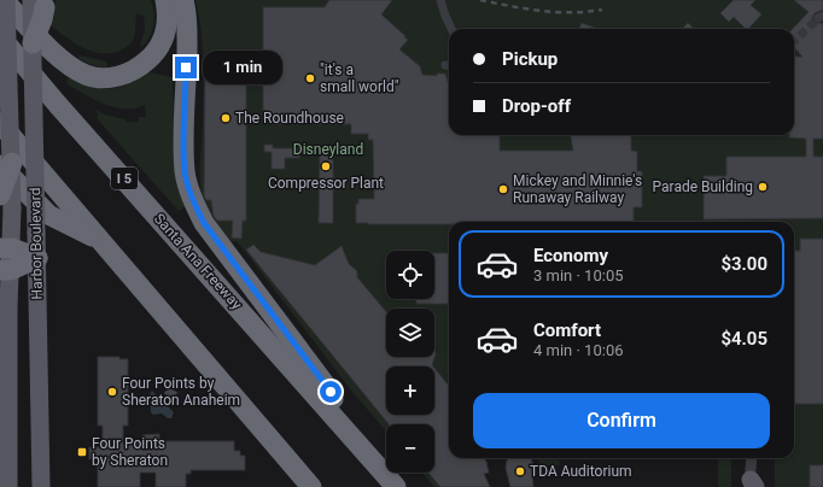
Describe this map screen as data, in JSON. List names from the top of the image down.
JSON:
{
  "streets": {
    "highway": ["I 5", "Santa Ana Freeway"],
    "main road": ["Harbor Boulevard"]
  },
  "parks": ["Disneyland"],
  "places": {
    "other": [
      "\"it's a small world\"",
      "The Roundhouse",
      "Compressor Plant",
      "Parade Building",
      "Mickey and Minnie's Runaway Railway",
      "Four Points by Sheraton Anaheim",
      "TDA Auditorium"
    ],
    "transit": ["Four Points by Sheraton"]
  },
  "page": {
    "banner": ["Pickup", "Drop-off"],
    "bubble": "1 min",
    "list": [
      {
        "name": "Economy",
        "note": "3 min · 10:05",
        "value": "$3.00"
      },
      {
        "name": "Comfort",
        "note": "4 min · 10:06",
        "value": "$4.05"
      }
    ],
    "map_buttons": ["+", "−"],
    "buttons": "Confirm"
  }
}
